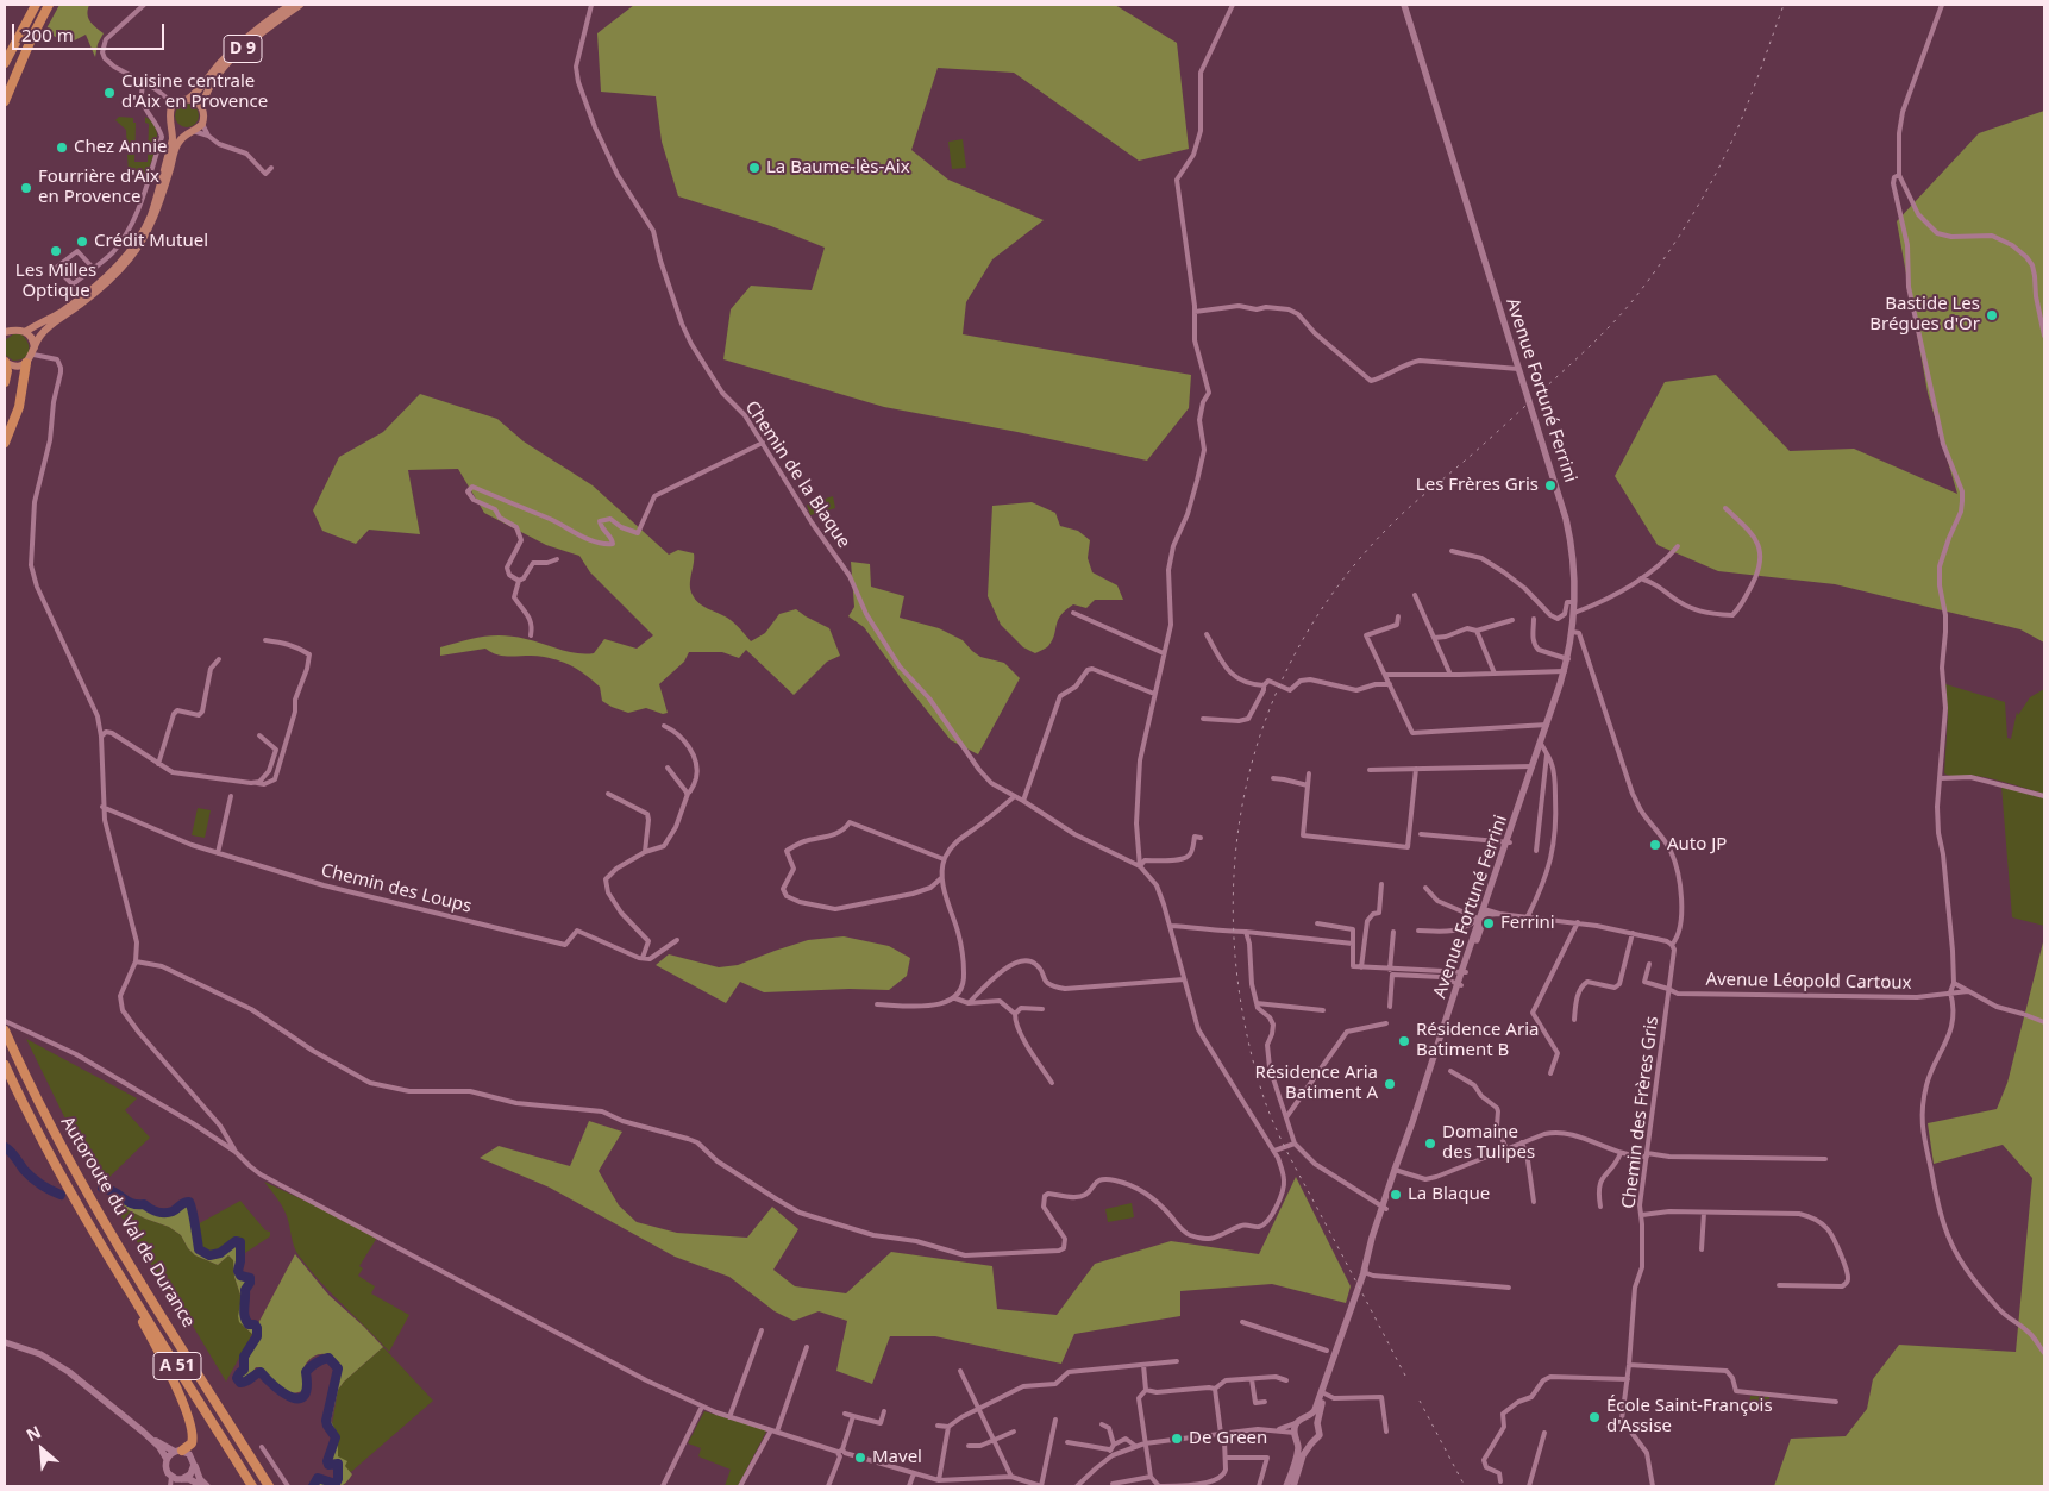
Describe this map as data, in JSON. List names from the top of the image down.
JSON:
{
  "streets": {
    "highway": ["Autoroute du Val de Durance", "A 51"],
    "main road": ["D 9", "Avenue Fortuné Ferrini"],
    "street": [
      "Chemin de la Blaque",
      "Chemin des Loups",
      "Avenue Léopold Cartoux",
      "Chemin des Frères Gris"
    ]
  },
  "crossings": [
    ["Avenue Fortuné Ferrini", "Chemin des Frères Gris"],
    ["Avenue Léopold Cartoux", "Chemin des Frères Gris"]
  ],
  "places": [
    "Cuisine centrale d'Aix en Provence",
    "Chez Annie",
    "La Baume-lès-Aix",
    "Fourrière d'Aix en Provence",
    "Crédit Mutuel",
    "Les Milles Optique",
    "Bastide Les Brégues d'Or",
    "Les Frères Gris",
    "Auto JP",
    "Ferrini",
    "Résidence Aria Batiment B",
    "Résidence Aria Batiment A",
    "Domaine des Tulipes",
    "La Blaque",
    "École Saint-François d'Assise",
    "De Green",
    "Mavel"
  ],
  "scale_bar": "200 m",
  "north": "top left"
}
